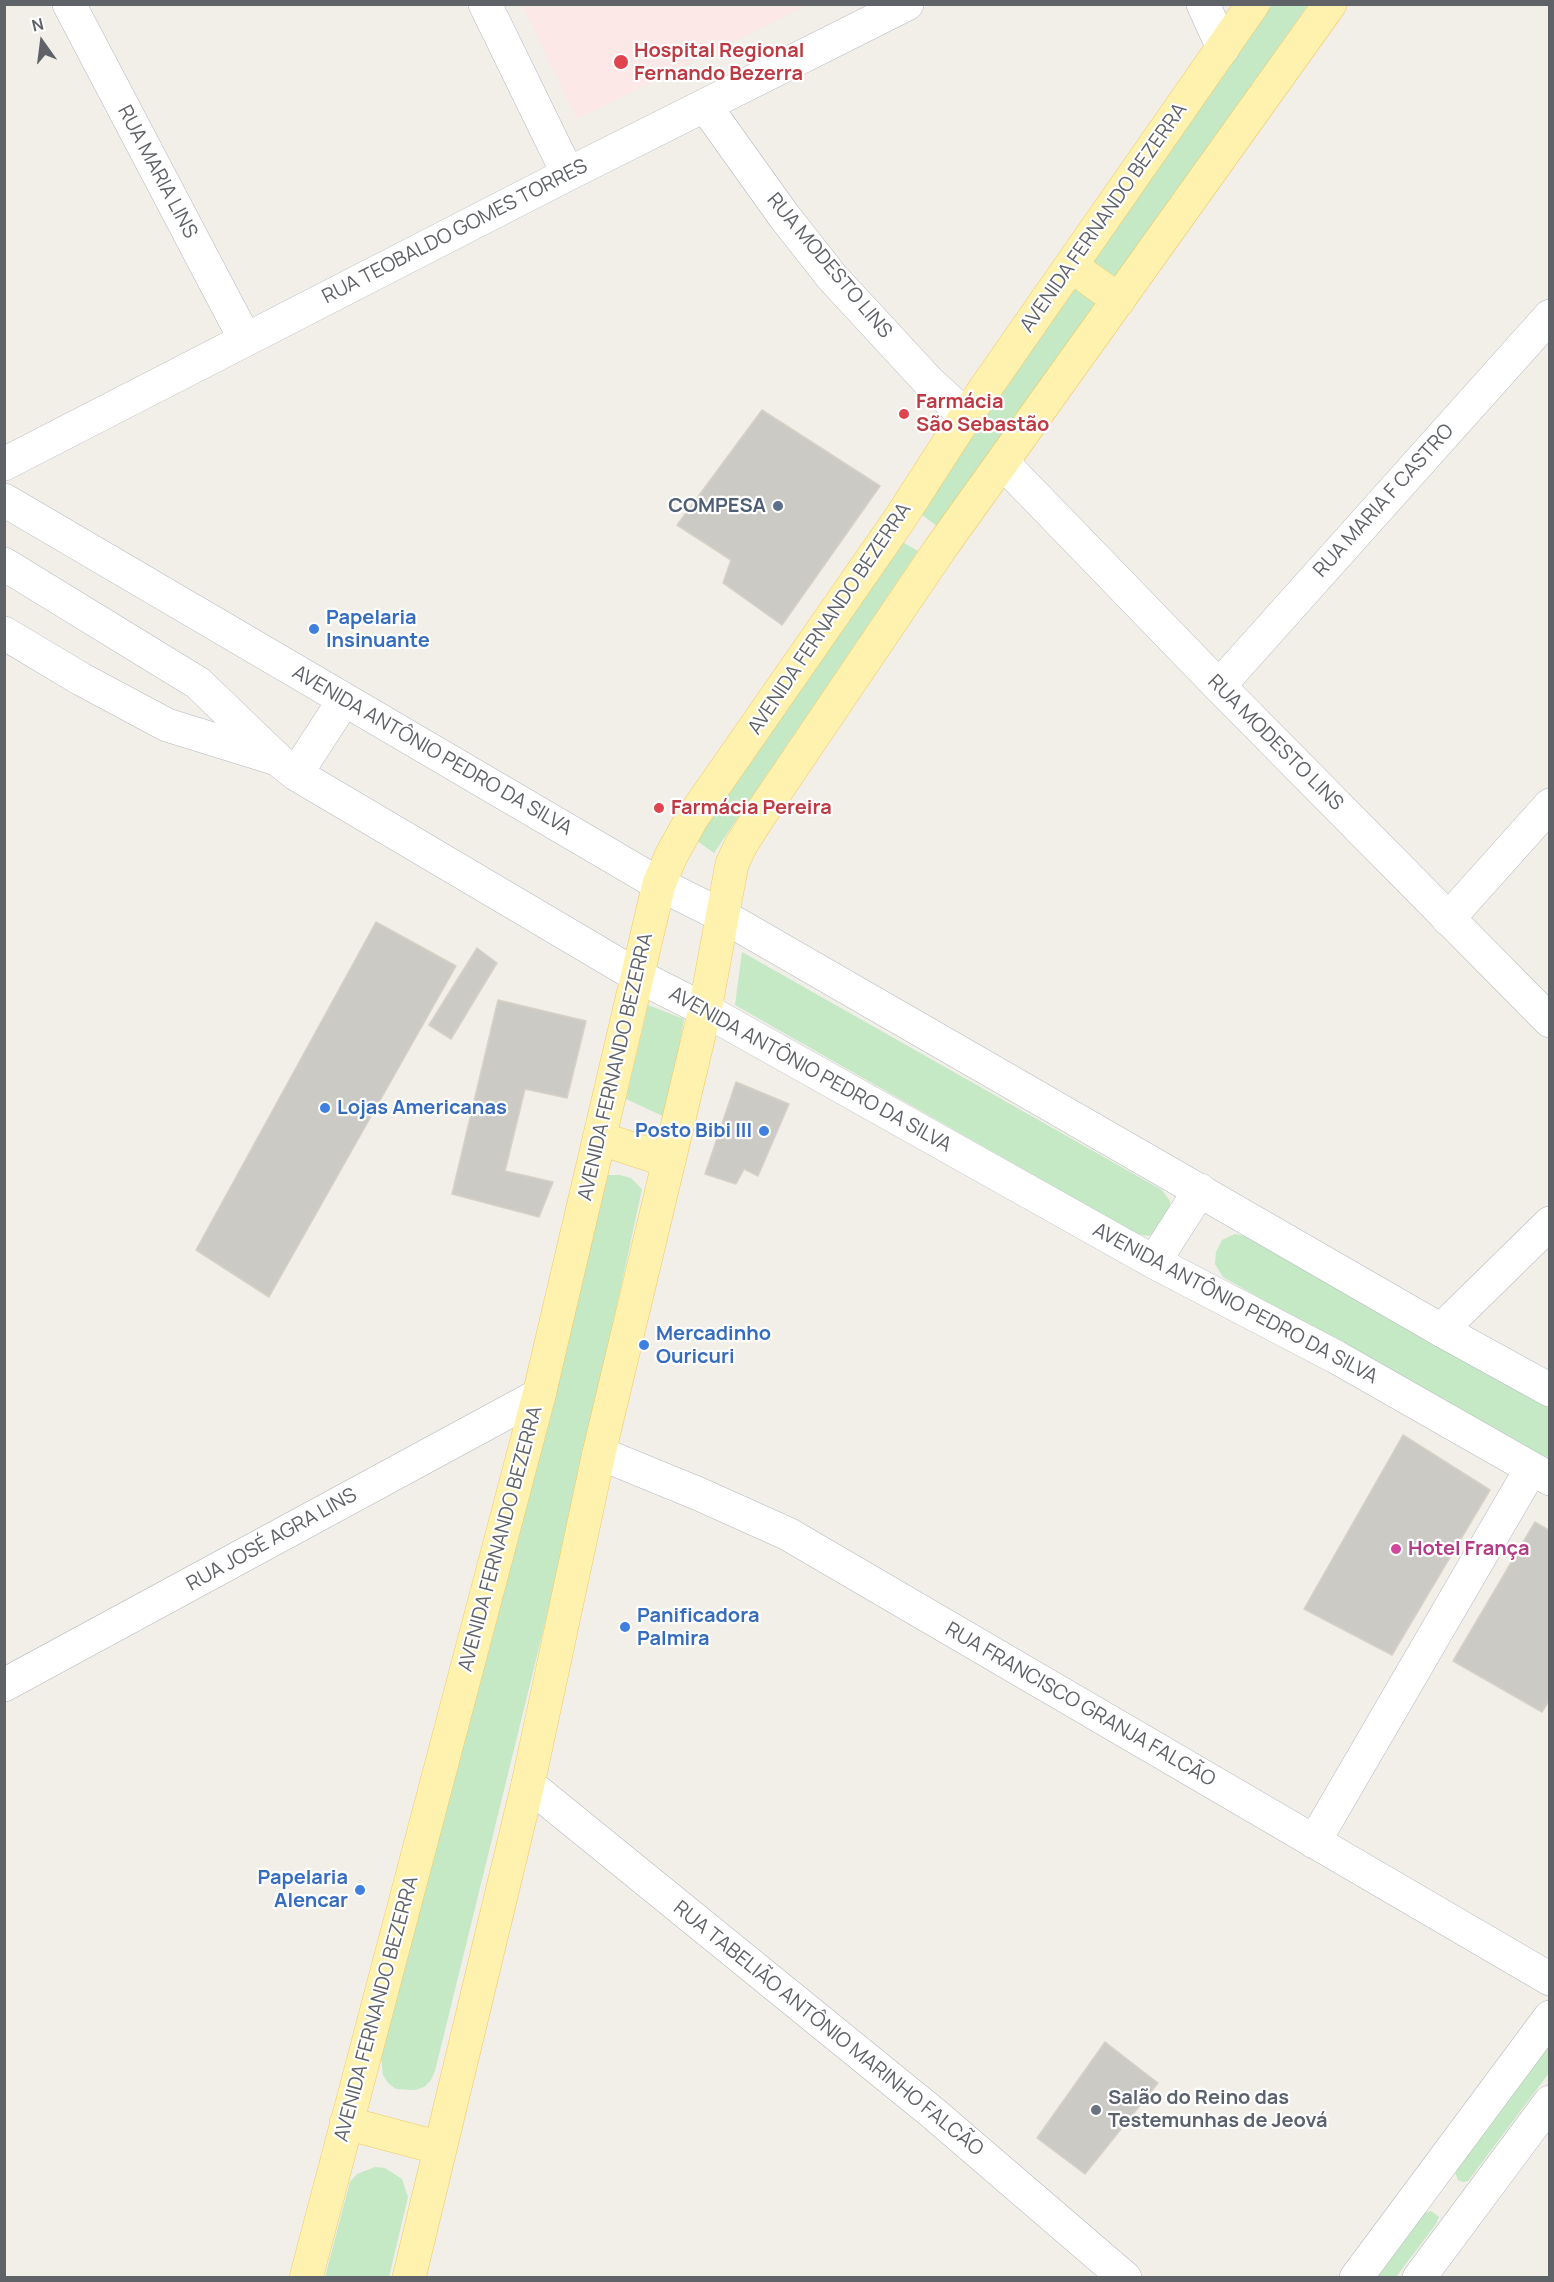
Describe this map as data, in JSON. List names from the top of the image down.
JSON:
{
  "streets": {
    "main road": ["AVENIDA FERNANDO BEZERRA"],
    "street": [
      "RUA MARIA LINS",
      "RUA TEOBALDO GOMES TORRES",
      "RUA MODESTO LINS",
      "RUA MARIA F CASTRO",
      "AVENIDA ANTÔNIO PEDRO DA SILVA",
      "RUA JOSÉ AGRA LINS",
      "RUA FRANCISCO GRANJA FALCÃO",
      "RUA TABELIÃO ANTÔNIO MARINHO FALCÃO"
    ]
  },
  "crossings": [
    ["RUA MARIA LINS", "RUA TEOBALDO GOMES TORRES"],
    ["AVENIDA FERNANDO BEZERRA", "RUA MODESTO LINS"],
    ["AVENIDA FERNANDO BEZERRA", "AVENIDA ANTÔNIO PEDRO DA SILVA"],
    ["AVENIDA FERNANDO BEZERRA", "RUA JOSÉ AGRA LINS"],
    ["RUA TEOBALDO GOMES TORRES", "RUA MODESTO LINS"],
    ["RUA MODESTO LINS", "RUA MARIA F CASTRO"]
  ],
  "places": [
    "Hospital Regional Fernando Bezerra",
    "Farmácia São Sebastão",
    "COMPESA",
    "Papelaria Insinuante",
    "Farmácia Pereira",
    "Lojas Americanas",
    "Posto Bibi III",
    "Mercadinho Ouricuri",
    "Hotel França",
    "Panificadora Palmira",
    "Papelaria Alencar",
    "Salão do Reino das Testemunhas de Jeová"
  ],
  "north": "top"
}
